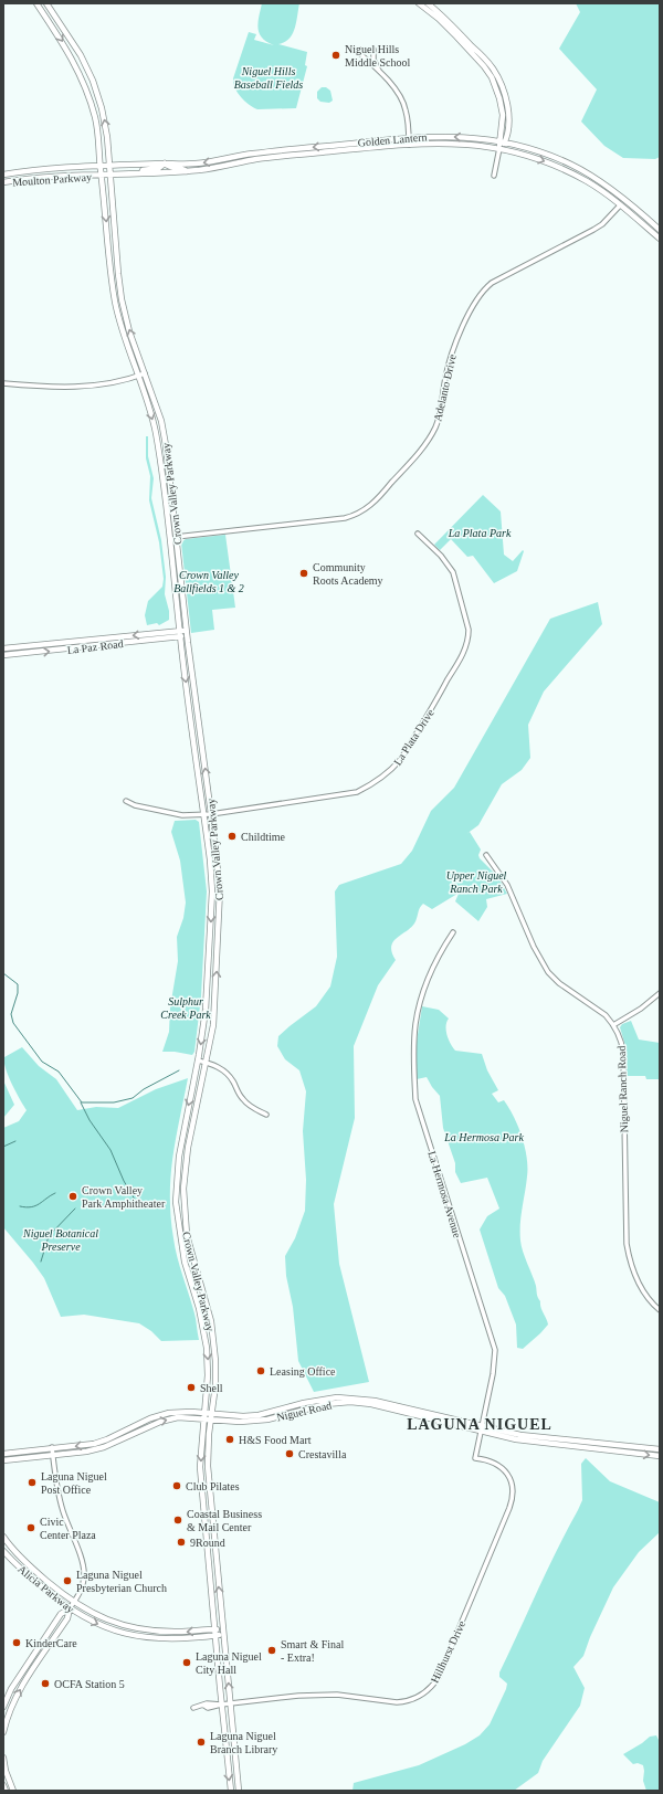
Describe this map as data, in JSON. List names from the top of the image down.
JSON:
{
  "streets": {
    "main road": [
      "Golden Lantern",
      "Moulton Parkway",
      "Crown Valley Parkway",
      "La Paz Road",
      "Niguel Road",
      "Alicia Parkway"
    ],
    "street": [
      "Adelanto Drive",
      "La Plata Drive",
      "Niguel Ranch Road",
      "La Hermosa Avenue",
      "Hillhurst Drive"
    ]
  },
  "crossings": [
    ["Golden Lantern", "Moulton Parkway"],
    ["Golden Lantern", "Adelanto Drive"],
    ["Golden Lantern", "Crown Valley Parkway"],
    ["Moulton Parkway", "Crown Valley Parkway"],
    ["Adelanto Drive", "Crown Valley Parkway"],
    ["Crown Valley Parkway", "La Paz Road"],
    ["Crown Valley Parkway", "La Plata Drive"],
    ["Crown Valley Parkway", "Niguel Road"],
    ["Crown Valley Parkway", "Alicia Parkway"],
    ["Crown Valley Parkway", "Hillhurst Drive"],
    ["La Hermosa Avenue", "Niguel Road"],
    ["La Hermosa Avenue", "Hillhurst Drive"]
  ],
  "districts": ["LAGUNA NIGUEL"],
  "parks": [
    "Niguel Hills Baseball Fields",
    "La Plata Park",
    "Crown Valley Ballfields 1 & 2",
    "Upper Niguel Ranch Park",
    "Sulphur Creek Park",
    "La Hermosa Park",
    "Niguel Botanical Preserve"
  ],
  "places": [
    "Niguel Hills Middle School",
    "Community Roots Academy",
    "Childtime",
    "Crown Valley Park Amphitheater",
    "Leasing Office",
    "Shell",
    "H&S Food Mart",
    "Crestavilla",
    "Laguna Niguel Post Office",
    "Club Pilates",
    "Coastal Business & Mail Center",
    "Civic Center Plaza",
    "9Round",
    "Laguna Niguel Presbyterian Church",
    "KinderCare",
    "Smart & Final - Extra!",
    "Laguna Niguel City Hall",
    "OCFA Station 5",
    "Laguna Niguel Branch Library"
  ]
}
